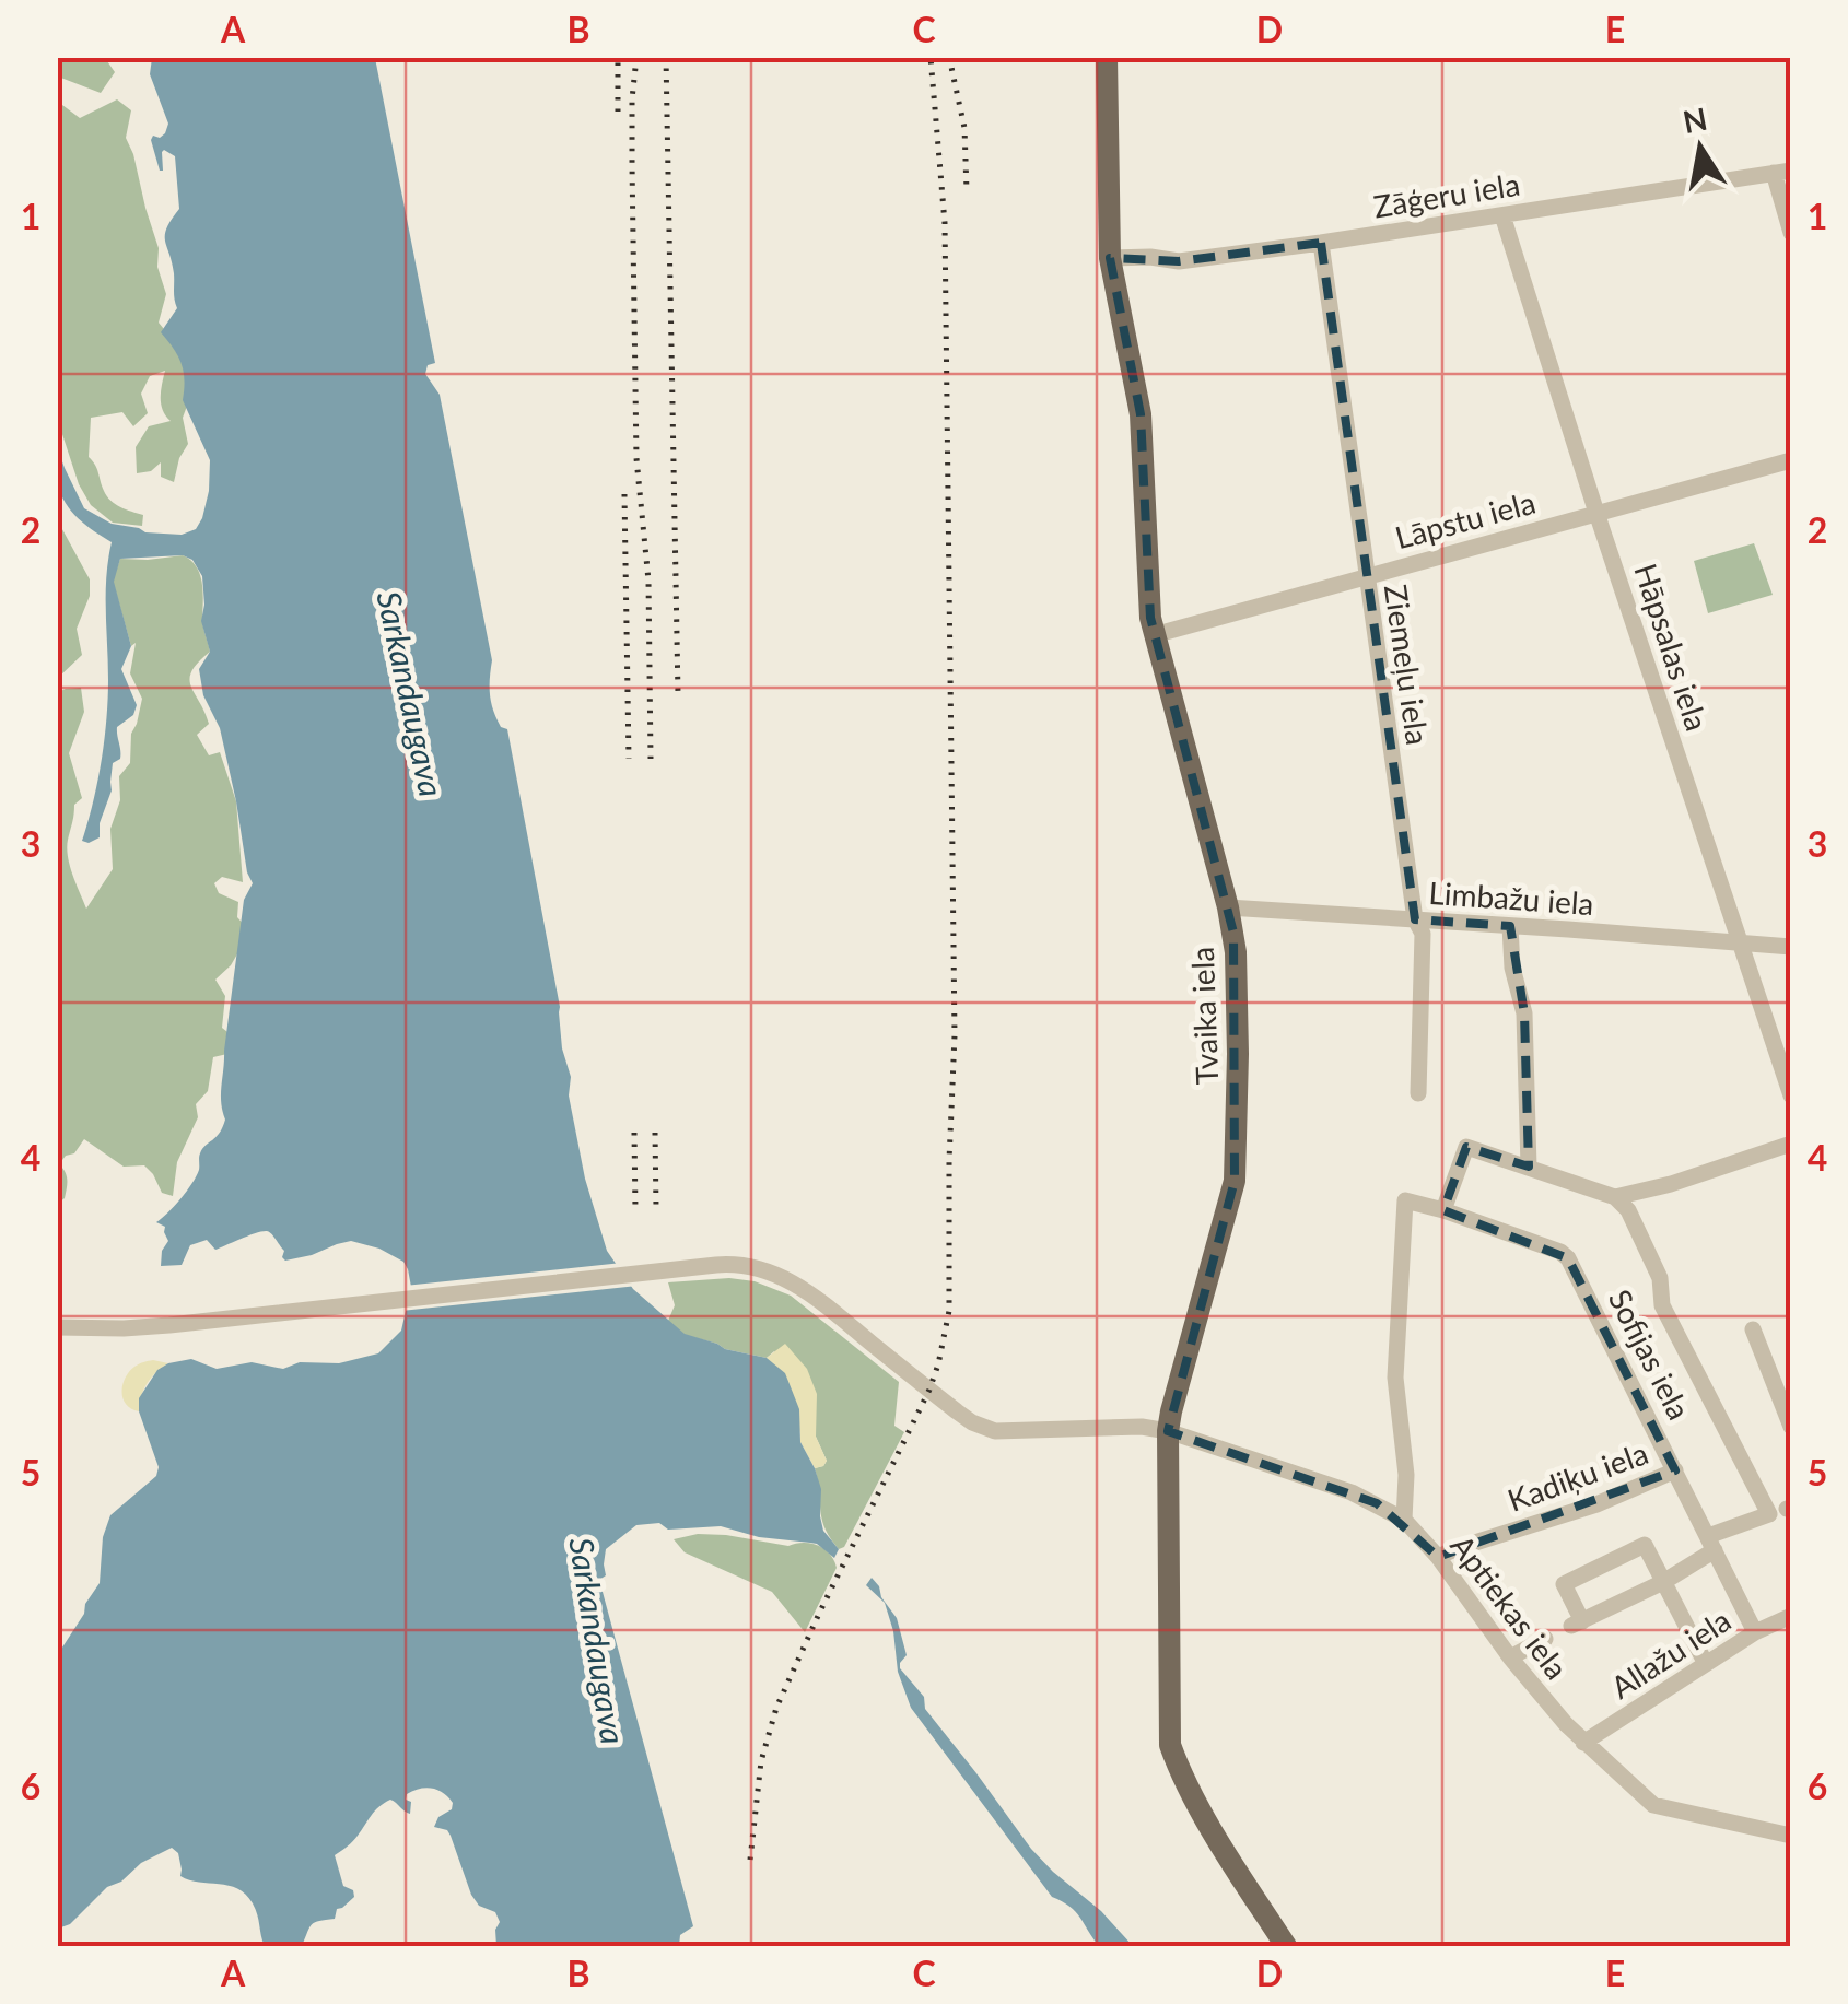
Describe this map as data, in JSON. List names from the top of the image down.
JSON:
{
  "streets": {
    "main road": ["Tvaika iela"],
    "street": [
      "Zāģeru iela",
      "Lāpstu iela",
      "Hāpsalas iela",
      "Ziemeļu iela",
      "Limbažu iela",
      "Sofijas iela",
      "Kadiķu iela",
      "Aptiekas iela",
      "Allažu iela"
    ]
  },
  "crossings": [
    ["Zāģeru iela", "Hāpsalas iela"],
    ["Zāģeru iela", "Ziemeļu iela"],
    ["Zāģeru iela", "Tvaika iela"],
    ["Lāpstu iela", "Hāpsalas iela"],
    ["Lāpstu iela", "Ziemeļu iela"],
    ["Lāpstu iela", "Tvaika iela"],
    ["Hāpsalas iela", "Limbažu iela"],
    ["Ziemeļu iela", "Limbažu iela"],
    ["Limbažu iela", "Tvaika iela"],
    ["Tvaika iela", "Aptiekas iela"],
    ["Sofijas iela", "Kadiķu iela"],
    ["Sofijas iela", "Aptiekas iela"],
    ["Sofijas iela", "Allažu iela"],
    ["Kadiķu iela", "Aptiekas iela"],
    ["Aptiekas iela", "Allažu iela"]
  ],
  "water": ["Sarkandaugava"],
  "north": "top",
  "grid": {
    "columns": [
      "A",
      "B",
      "C",
      "D",
      "E"
    ],
    "rows": [
      "1",
      "2",
      "3",
      "4",
      "5",
      "6"
    ]
  }
}
